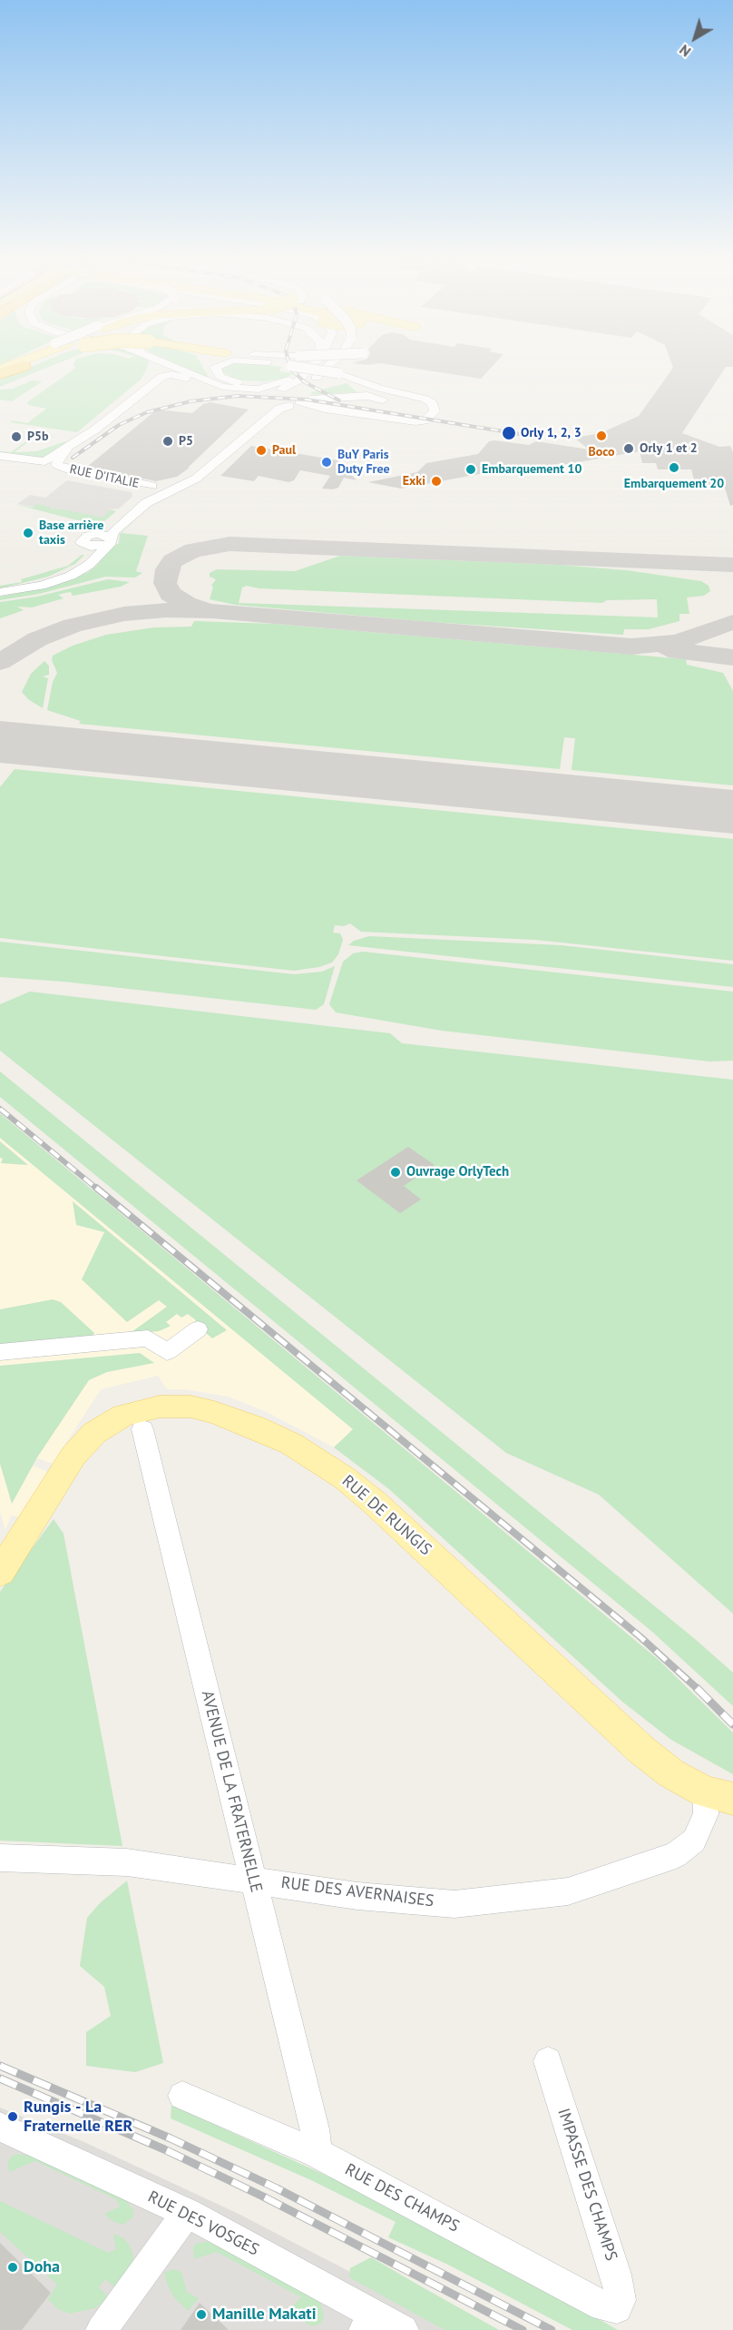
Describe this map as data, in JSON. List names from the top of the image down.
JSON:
{
  "streets": {
    "main road": ["RUE DE RUNGIS"],
    "street": [
      "RUE D'ITALIE",
      "AVENUE DE LA FRATERNELLE",
      "RUE DES AVERNAISES",
      "IMPASSE DES CHAMPS",
      "RUE DES CHAMPS",
      "RUE DES VOSGES"
    ]
  },
  "crossings": [
    ["RUE DE RUNGIS", "RUE DES AVERNAISES"],
    ["AVENUE DE LA FRATERNELLE", "RUE DES AVERNAISES"],
    ["AVENUE DE LA FRATERNELLE", "RUE DES CHAMPS"],
    ["IMPASSE DES CHAMPS", "RUE DES CHAMPS"]
  ],
  "places": [
    "Orly 1, 2, 3",
    "Boco",
    "P5b",
    "P5",
    "Orly 1 et 2",
    "Paul",
    "BuY Paris Duty Free",
    "Embarquement 20",
    "Embarquement 10",
    "Exki",
    "Base arrière taxis",
    "Ouvrage OrlyTech",
    "Rungis - La Fraternelle RER",
    "Doha",
    "Manille Makati"
  ],
  "north": "bottom left"
}
